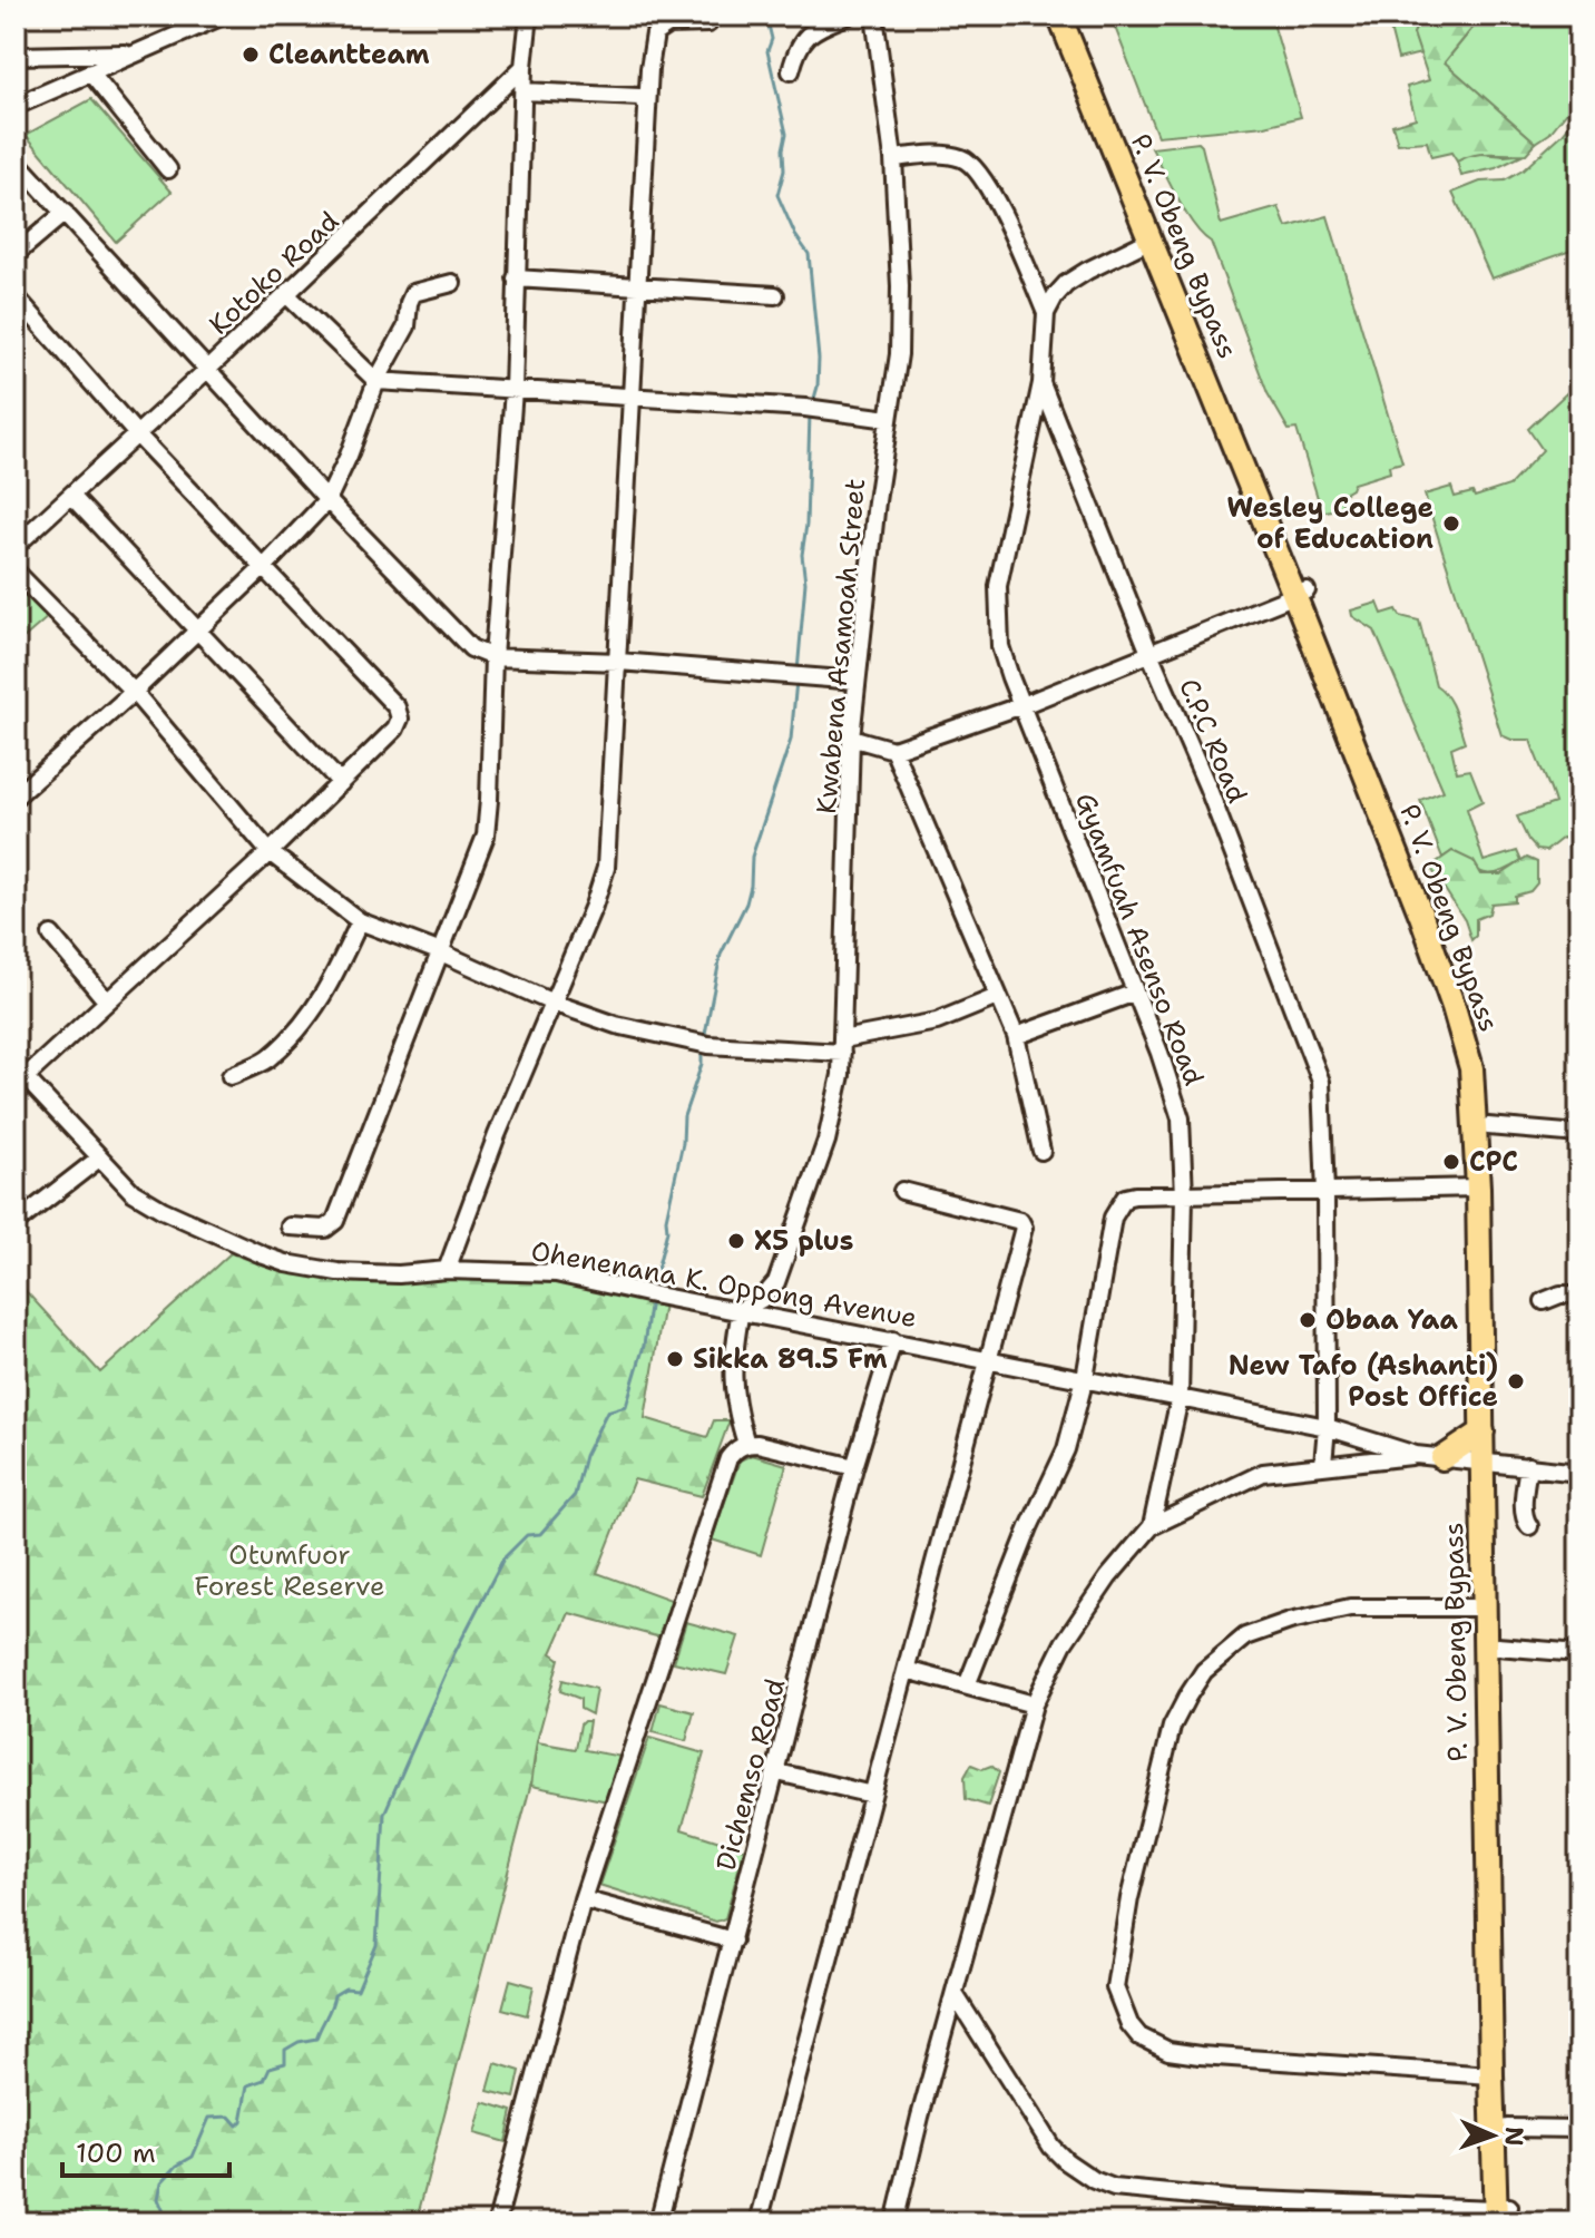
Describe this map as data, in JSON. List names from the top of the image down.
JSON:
{
  "streets": {
    "highway": ["P. V. Obeng Bypass"],
    "street": [
      "Kotoko Road",
      "Kwabena Asamoah Street",
      "C.P.C Road",
      "Gyamfuah Asenso Road",
      "Ohenenana K. Oppong Avenue",
      "Dichemso Road"
    ]
  },
  "crossings": [
    ["P. V. Obeng Bypass", "Ohenenana K. Oppong Avenue"],
    ["Kwabena Asamoah Street", "Ohenenana K. Oppong Avenue"],
    ["C.P.C Road", "Ohenenana K. Oppong Avenue"],
    ["Gyamfuah Asenso Road", "Ohenenana K. Oppong Avenue"],
    ["Ohenenana K. Oppong Avenue", "Dichemso Road"]
  ],
  "parks": ["Otumfuor Forest Reserve"],
  "places": [
    "Cleantteam",
    "Wesley College of Education",
    "CPC",
    "X5 plus",
    "Obaa Yaa",
    "Sikka 89.5 Fm",
    "New Tafo (Ashanti) Post Office"
  ],
  "scale_bar": "100 m",
  "north": "right"
}
